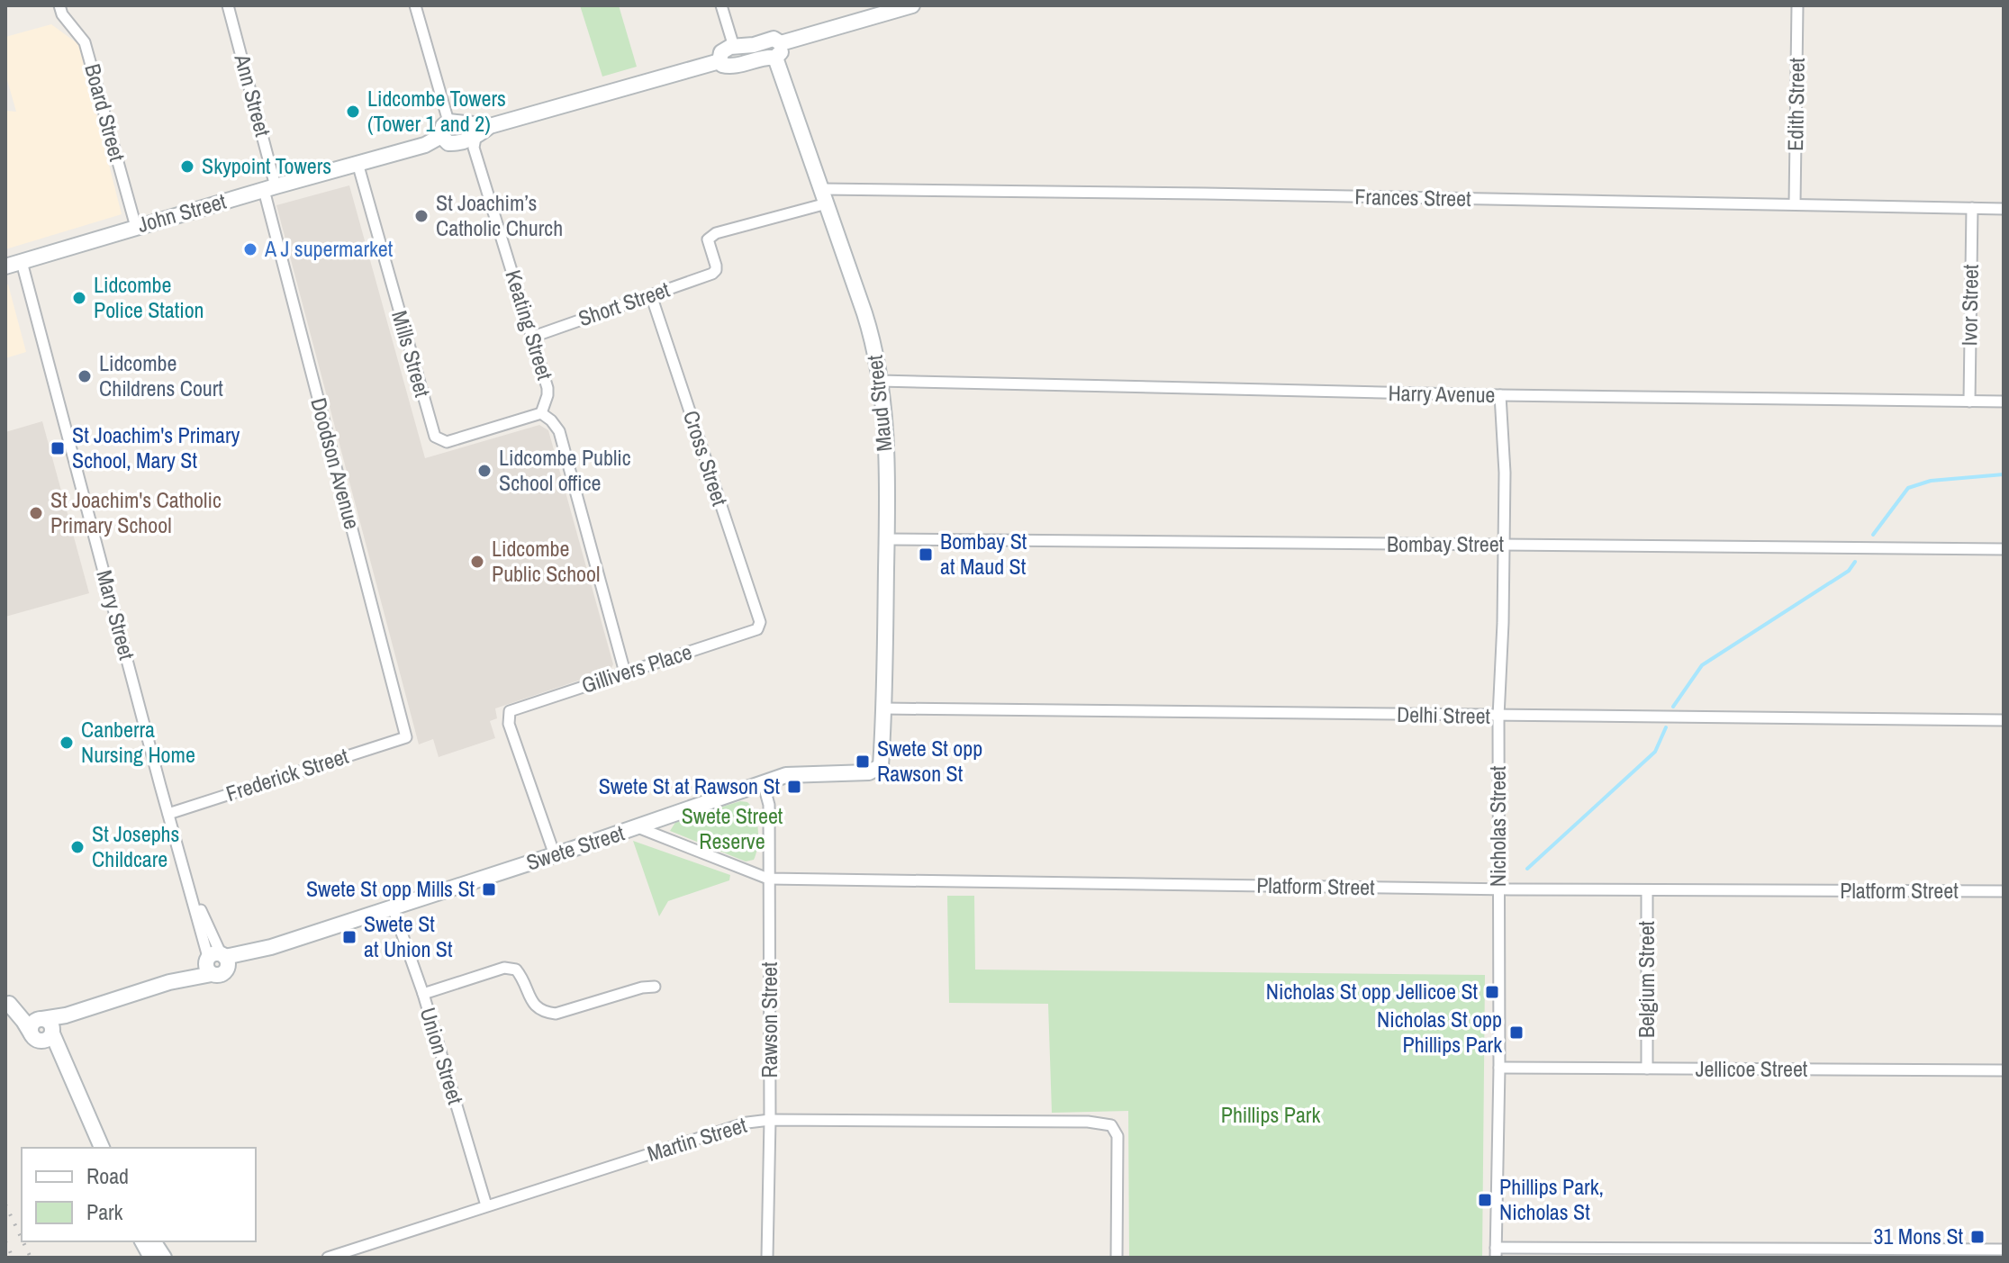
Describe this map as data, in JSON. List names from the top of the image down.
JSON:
{
  "streets": {
    "street": [
      "Ann Street",
      "Edith Street",
      "Board Street",
      "Frances Street",
      "John Street",
      "Short Street",
      "Ivor Street",
      "Keating Street",
      "Mills Street",
      "Harry Avenue",
      "Maud Street",
      "Cross Street",
      "Doodson Avenue",
      "Bombay Street",
      "Mary Street",
      "Gillivers Place",
      "Delhi Street",
      "Frederick Street",
      "Nicholas Street",
      "Swete Street",
      "Platform Street",
      "Belgium Street",
      "Rawson Street",
      "Union Street",
      "Jellicoe Street",
      "Martin Street"
    ]
  },
  "crossings": [
    ["Ann Street", "John Street"],
    ["Ann Street", "Doodson Avenue"],
    ["Edith Street", "Frances Street"],
    ["Board Street", "John Street"],
    ["Frances Street", "Short Street"],
    ["Frances Street", "Ivor Street"],
    ["Frances Street", "Maud Street"],
    ["John Street", "Mills Street"],
    ["John Street", "Doodson Avenue"],
    ["John Street", "Mary Street"],
    ["Short Street", "Keating Street"],
    ["Short Street", "Cross Street"],
    ["Ivor Street", "Harry Avenue"],
    ["Keating Street", "Mills Street"],
    ["Keating Street", "Gillivers Place"],
    ["Harry Avenue", "Maud Street"],
    ["Harry Avenue", "Nicholas Street"],
    ["Maud Street", "Bombay Street"],
    ["Maud Street", "Delhi Street"],
    ["Maud Street", "Swete Street"],
    ["Cross Street", "Gillivers Place"],
    ["Doodson Avenue", "Frederick Street"],
    ["Bombay Street", "Nicholas Street"],
    ["Mary Street", "Frederick Street"],
    ["Mary Street", "Swete Street"],
    ["Gillivers Place", "Swete Street"],
    ["Delhi Street", "Nicholas Street"],
    ["Nicholas Street", "Platform Street"],
    ["Nicholas Street", "Jellicoe Street"],
    ["Swete Street", "Platform Street"],
    ["Swete Street", "Rawson Street"],
    ["Swete Street", "Union Street"],
    ["Platform Street", "Belgium Street"],
    ["Platform Street", "Rawson Street"],
    ["Belgium Street", "Jellicoe Street"],
    ["Rawson Street", "Martin Street"],
    ["Union Street", "Martin Street"]
  ],
  "parks": ["Swete Street Reserve", "Phillips Park"],
  "places": {
    "other": [
      "Lidcombe Towers (Tower 1 and 2)",
      "Skypoint Towers",
      "St Joachim’s Catholic Church",
      "A J supermarket",
      "Lidcombe Police Station",
      "Lidcombe Childrens Court",
      "Lidcombe Public School office",
      "St Joachim's Catholic Primary School",
      "Lidcombe Public School",
      "Canberra Nursing Home",
      "St Josephs Childcare"
    ],
    "transit": [
      "St Joachim's Primary School, Mary St",
      "Bombay St at Maud St",
      "Swete St opp Rawson St",
      "Swete St at Rawson St",
      "Swete St opp Mills St",
      "Swete St at Union St",
      "Nicholas St opp Jellicoe St",
      "Nicholas St opp Phillips Park",
      "Phillips Park, Nicholas St",
      "31 Mons St"
    ]
  },
  "legend": ["Road", "Park"]
}
